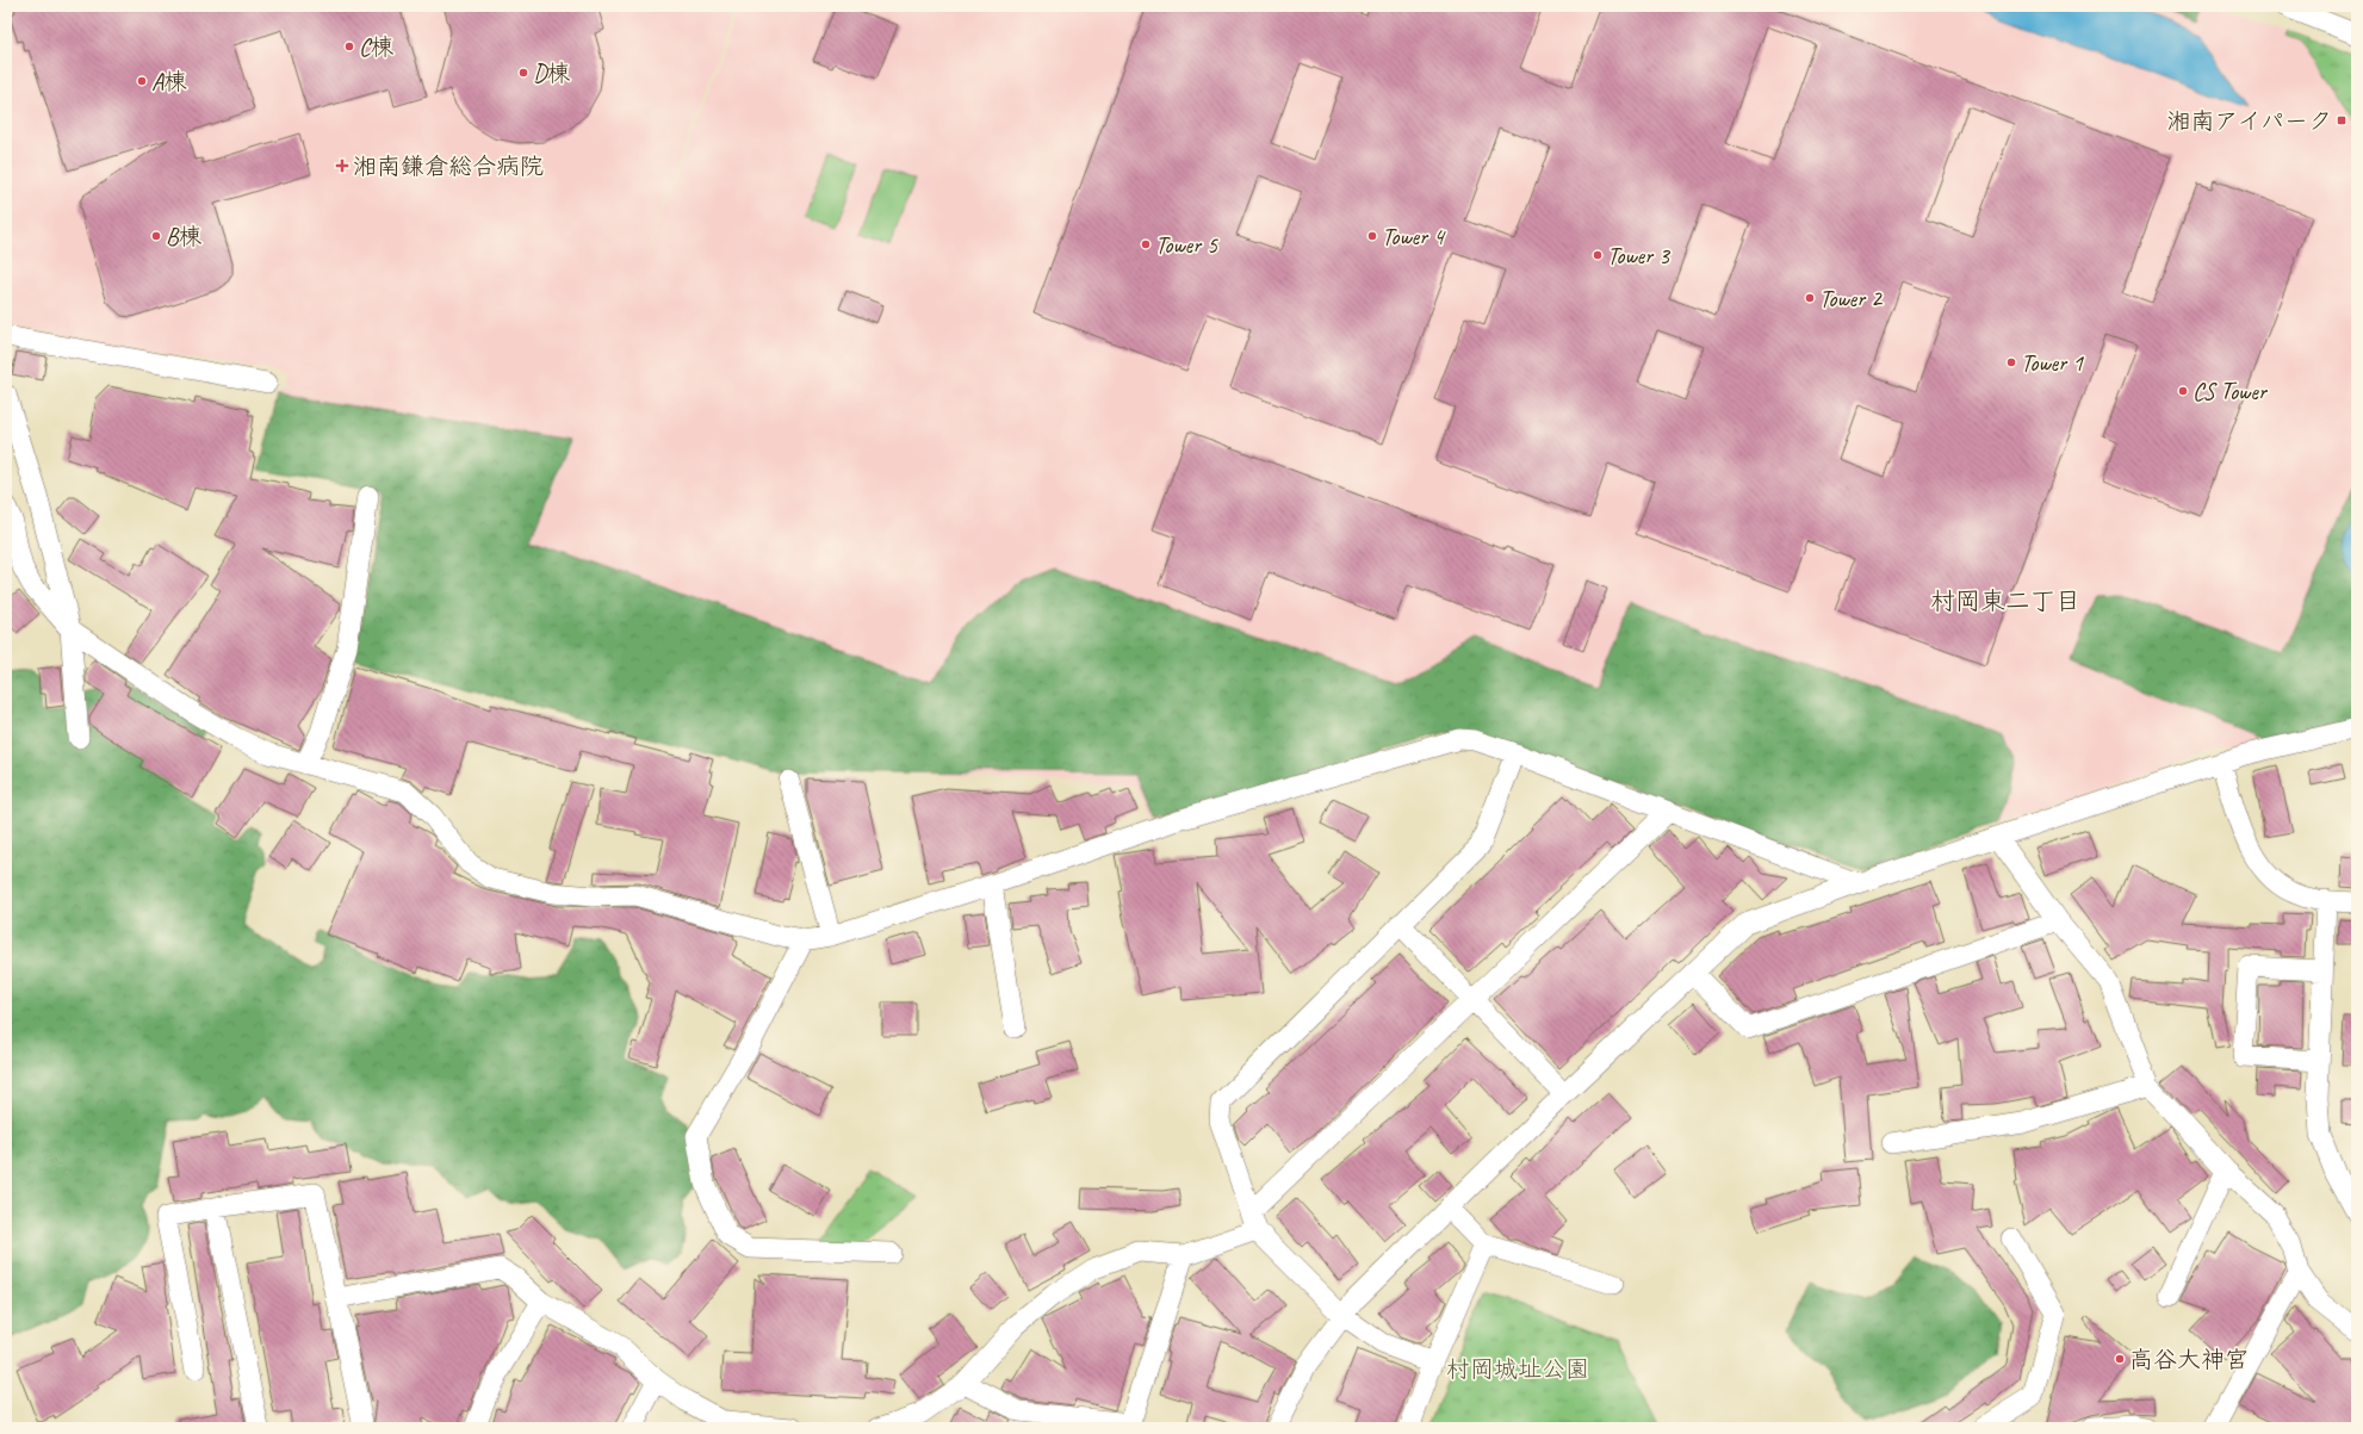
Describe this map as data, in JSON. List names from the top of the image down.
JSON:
{
  "districts": ["村岡東二丁目"],
  "parks": ["村岡城址公園"],
  "places": {
    "other": [
      "C棟",
      "D棟",
      "A棟",
      "B棟",
      "Tower 4",
      "Tower 5",
      "Tower 3",
      "Tower 2",
      "Tower 1",
      "CS Tower",
      "高谷大神宮"
    ],
    "transit": ["湘南アイパーク"],
    "health": ["湘南鎌倉総合病院"]
  }
}
